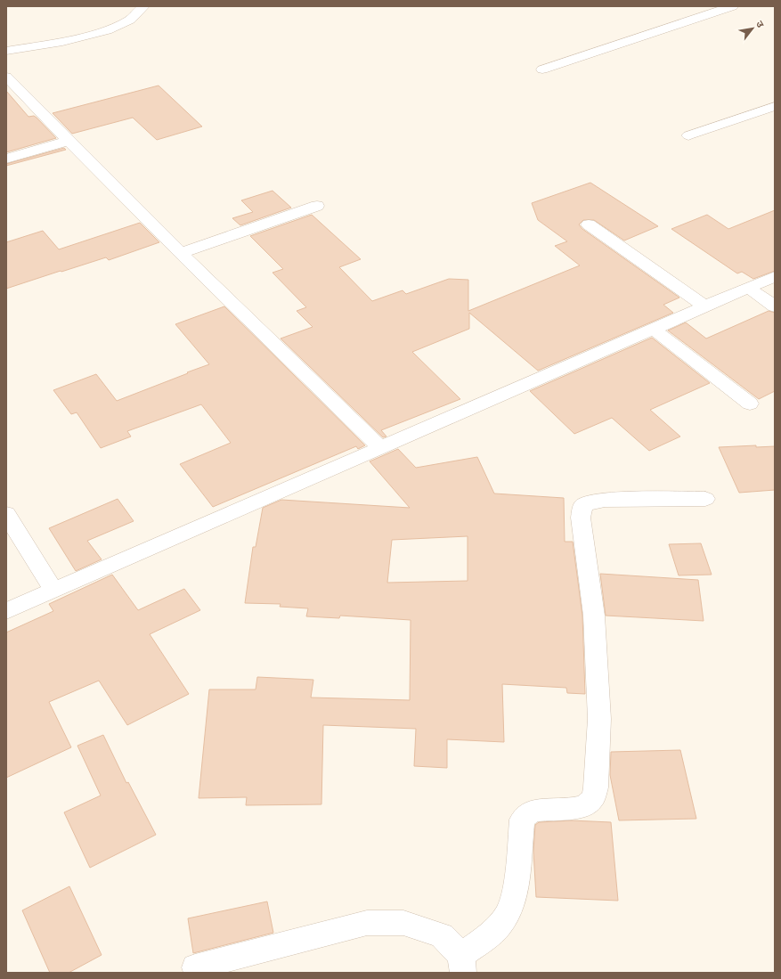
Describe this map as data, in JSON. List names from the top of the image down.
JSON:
{
  "north": "top right"
}
